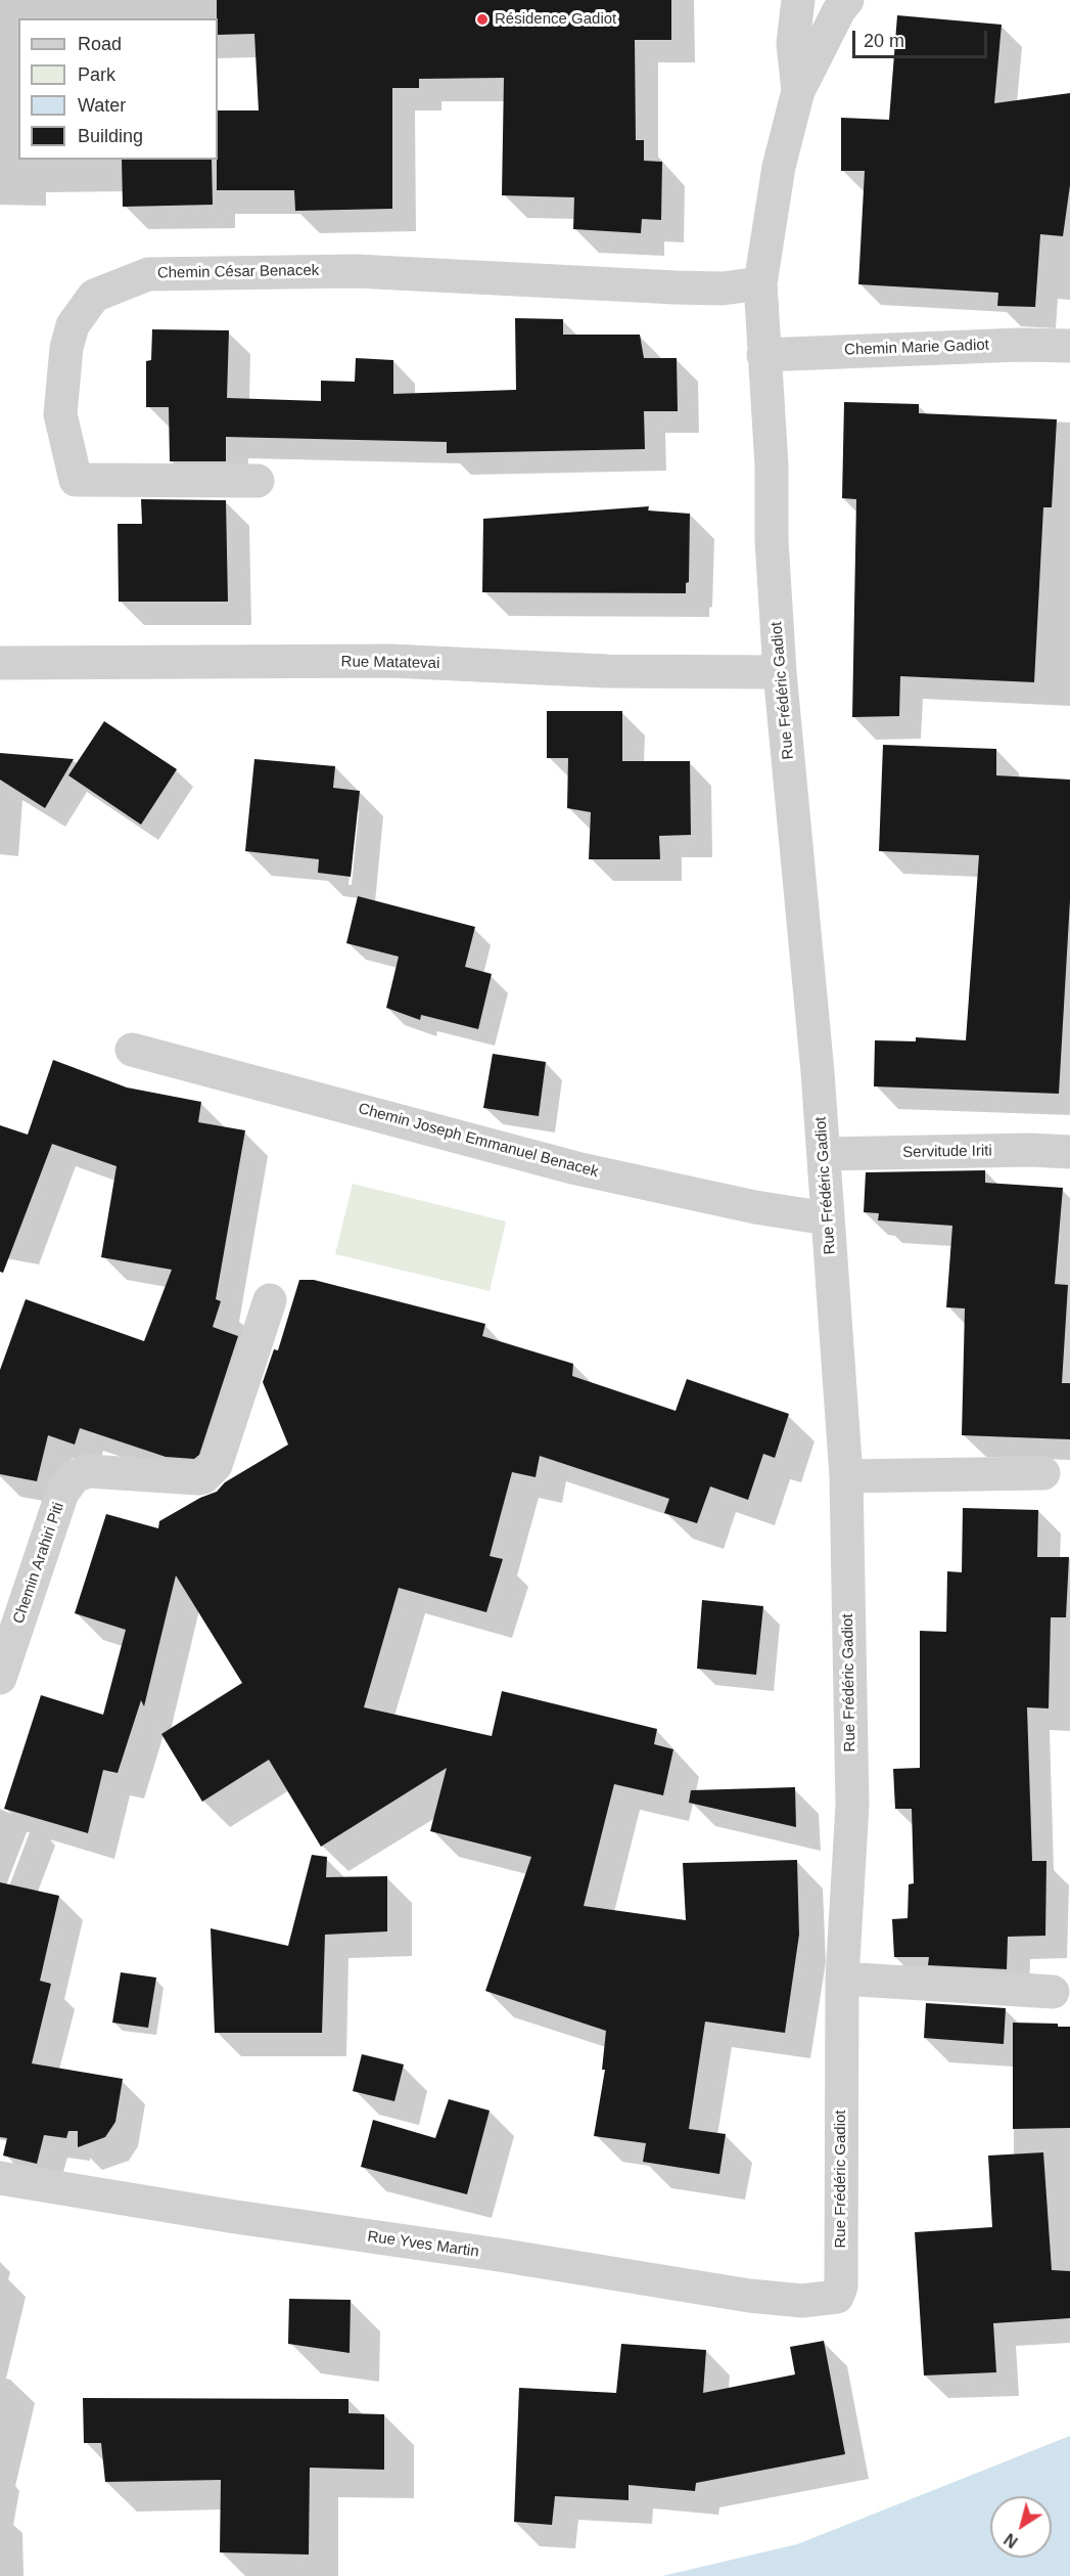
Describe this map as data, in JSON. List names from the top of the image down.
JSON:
{
  "streets": {
    "street": [
      "Chemin César Benacek",
      "Chemin Marie Gadiot",
      "Rue Matatevai",
      "Rue Frédéric Gadiot",
      "Chemin Joseph Emmanuel Benacek",
      "Servitude Iriti",
      "Chemin Arahiri Piti",
      "Rue Yves Martin"
    ]
  },
  "crossings": [
    ["Chemin César Benacek", "Rue Frédéric Gadiot"],
    ["Chemin Marie Gadiot", "Rue Frédéric Gadiot"],
    ["Rue Matatevai", "Rue Frédéric Gadiot"],
    ["Rue Frédéric Gadiot", "Chemin Joseph Emmanuel Benacek"],
    ["Rue Frédéric Gadiot", "Servitude Iriti"],
    ["Rue Frédéric Gadiot", "Rue Yves Martin"]
  ],
  "places": ["Résidence Gadiot"],
  "legend": [
    "Road",
    "Park",
    "Water",
    "Building"
  ],
  "scale_bar": "20 m",
  "north": "bottom left"
}
